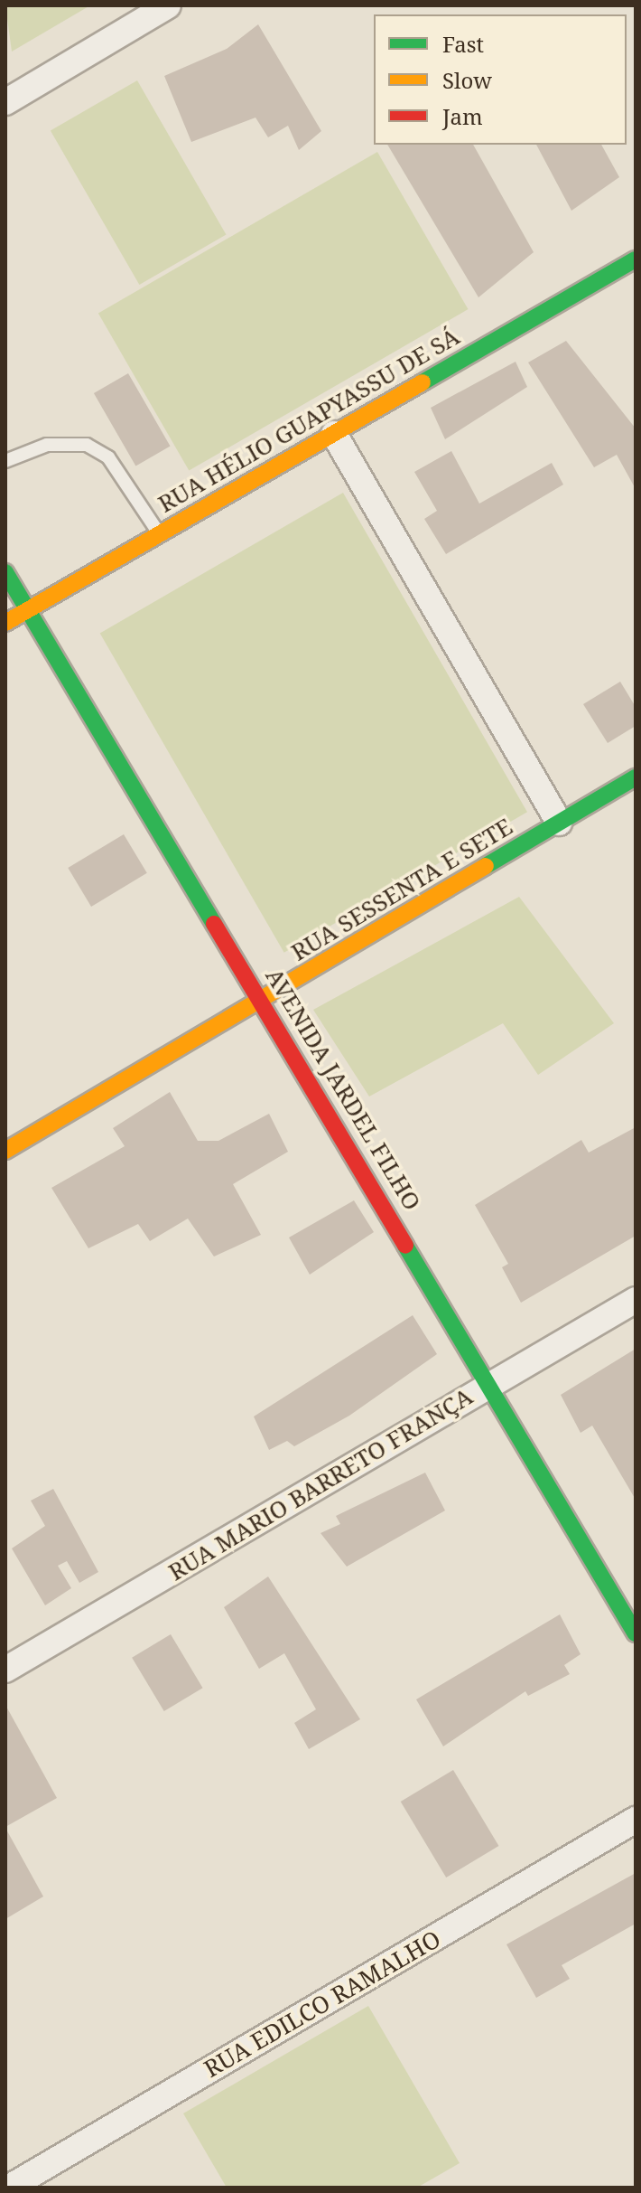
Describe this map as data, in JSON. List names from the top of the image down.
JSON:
{
  "streets": {
    "main road": ["RUA HÉLIO GUAPYASSU DE SÁ", "RUA SESSENTA E SETE", "AVENIDA JARDEL FILHO"],
    "street": ["RUA MARIO BARRETO FRANÇA", "RUA EDILCO RAMALHO"]
  },
  "crossings": [
    ["RUA HÉLIO GUAPYASSU DE SÁ", "AVENIDA JARDEL FILHO"],
    ["RUA SESSENTA E SETE", "AVENIDA JARDEL FILHO"],
    ["AVENIDA JARDEL FILHO", "RUA MARIO BARRETO FRANÇA"]
  ],
  "legend": ["Fast", "Slow", "Jam"]
}
